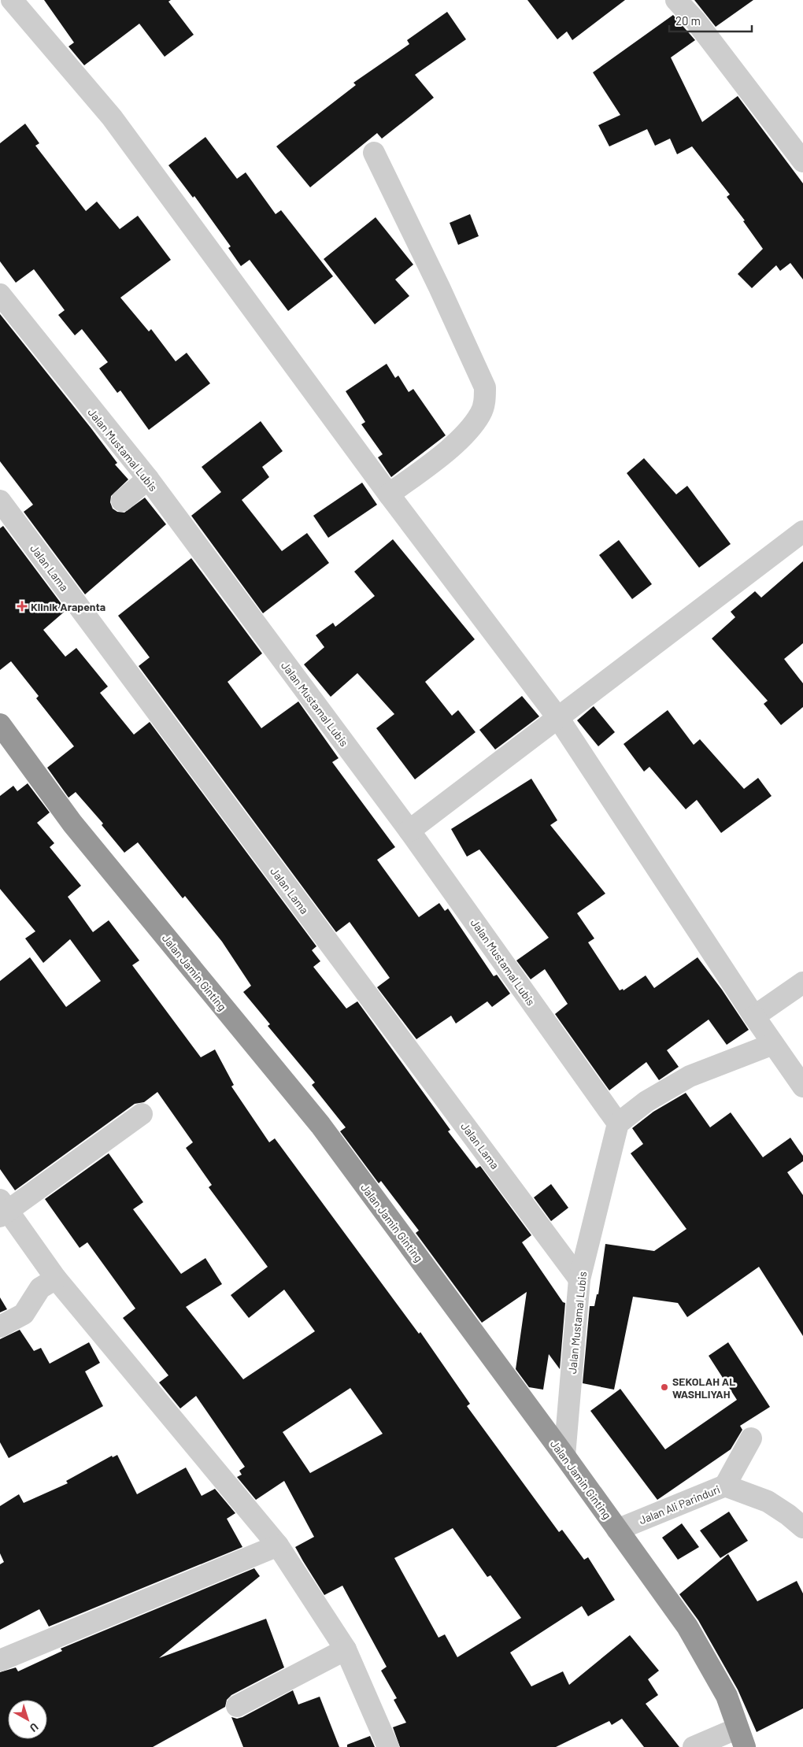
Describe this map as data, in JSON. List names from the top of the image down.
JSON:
{
  "streets": {
    "highway": ["Jalan Jamin Ginting"],
    "street": ["Jalan Mustamal Lubis", "Jalan Lama", "Jalan Ali Parinduri"]
  },
  "crossings": [
    ["Jalan Mustamal Lubis", "Jalan Lama"],
    ["Jalan Mustamal Lubis", "Jalan Jamin Ginting"],
    ["Jalan Jamin Ginting", "Jalan Ali Parinduri"]
  ],
  "places": {
    "health": ["Klinik Arapenta"],
    "other": ["SEKOLAH AL WASHLIYAH"]
  },
  "scale_bar": "20 m",
  "north": "bottom right"
}
